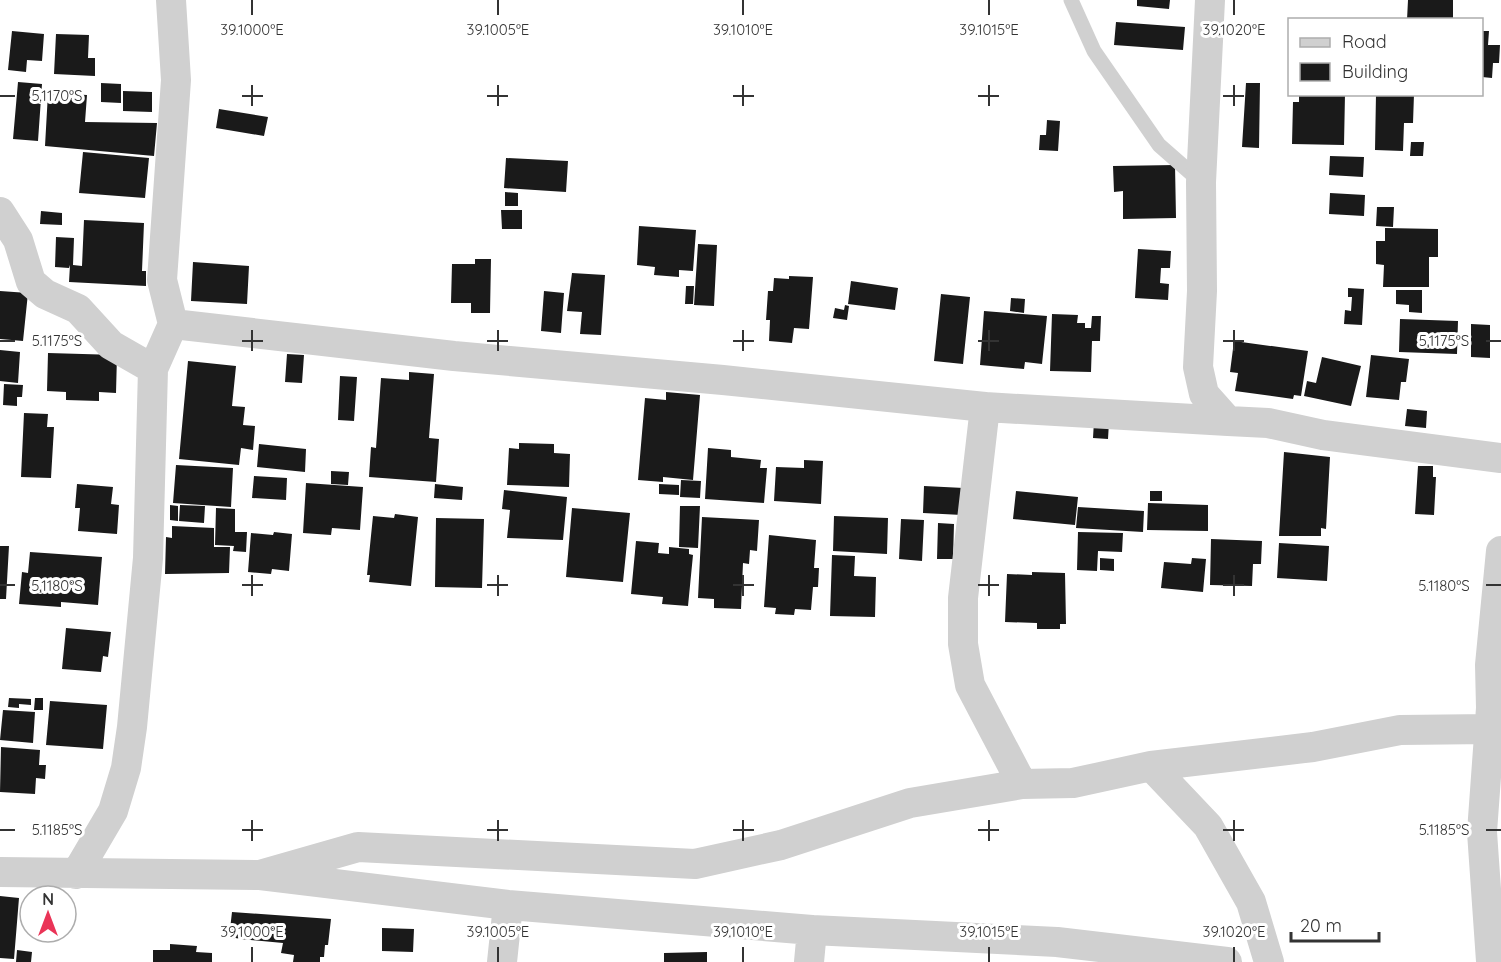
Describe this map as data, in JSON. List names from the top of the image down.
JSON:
{
  "legend": ["Road", "Building"],
  "scale_bar": "20 m",
  "north": "top",
  "coordinates": [
    "39.1000°E",
    "39.1005°E",
    "39.1010°E",
    "39.1015°E",
    "39.1020°E",
    "5.1170°S",
    "5.1175°S",
    "5.1180°S",
    "5.1185°S"
  ]
}
